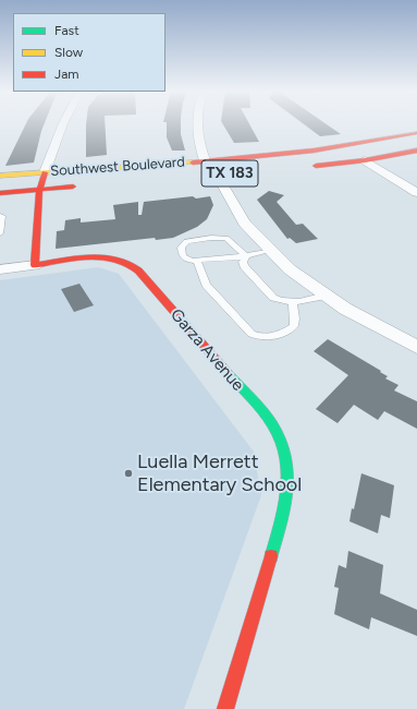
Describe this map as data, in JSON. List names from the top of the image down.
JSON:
{
  "streets": {
    "main road": ["Southwest Boulevard", "TX 183", "Garza Avenue"]
  },
  "places": ["Luella Merrett Elementary School"],
  "legend": ["Fast", "Slow", "Jam"]
}
